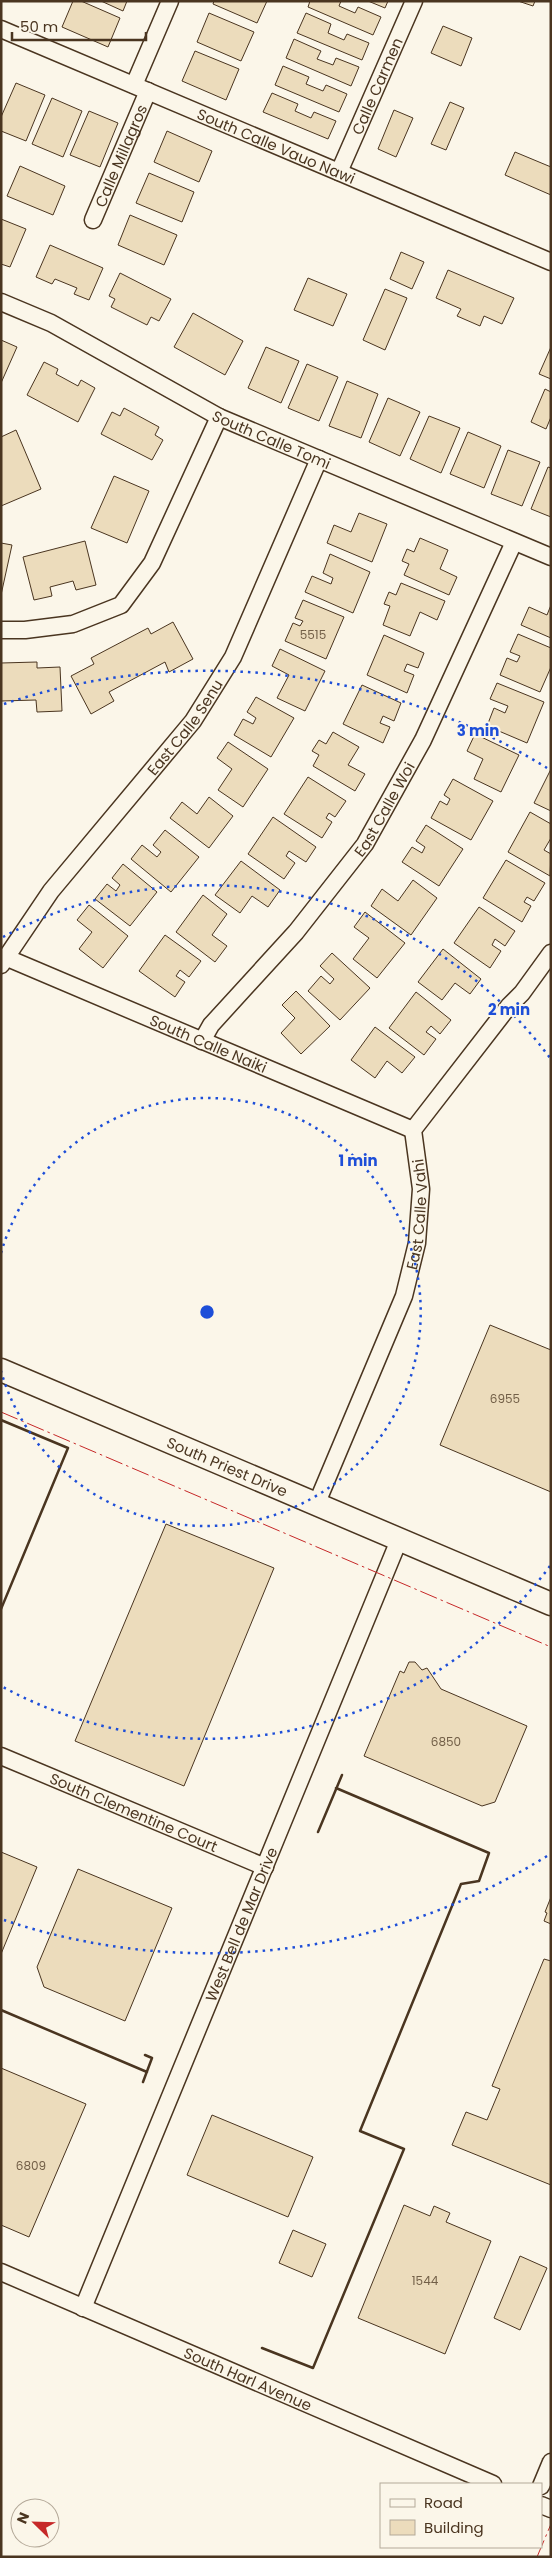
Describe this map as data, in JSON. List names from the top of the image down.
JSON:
{
  "streets": {
    "street": [
      "Calle Carmen",
      "South Calle Vauo Nawi",
      "Calle Millagros",
      "South Calle Tomi",
      "East Calle Senu",
      "East Calle Woi",
      "South Calle Naiki",
      "East Calle Vahi",
      "South Priest Drive",
      "South Clementine Court",
      "West Bell de Mar Drive",
      "South Harl Avenue"
    ]
  },
  "crossings": [
    ["Calle Carmen", "South Calle Vauo Nawi"],
    ["South Calle Vauo Nawi", "Calle Millagros"],
    ["South Calle Tomi", "East Calle Senu"],
    ["South Calle Tomi", "East Calle Woi"],
    ["East Calle Senu", "South Calle Naiki"],
    ["East Calle Woi", "South Calle Naiki"],
    ["South Calle Naiki", "East Calle Vahi"],
    ["East Calle Vahi", "South Priest Drive"],
    ["South Priest Drive", "West Bell de Mar Drive"],
    ["South Clementine Court", "West Bell de Mar Drive"],
    ["West Bell de Mar Drive", "South Harl Avenue"]
  ],
  "house_numbers": [
    "5515",
    "6955",
    "6850",
    "6809",
    "1544"
  ],
  "legend": ["Road", "Building"],
  "scale_bar": "50 m",
  "north": "top left",
  "rings": ["3 min", "2 min", "1 min"]
}
